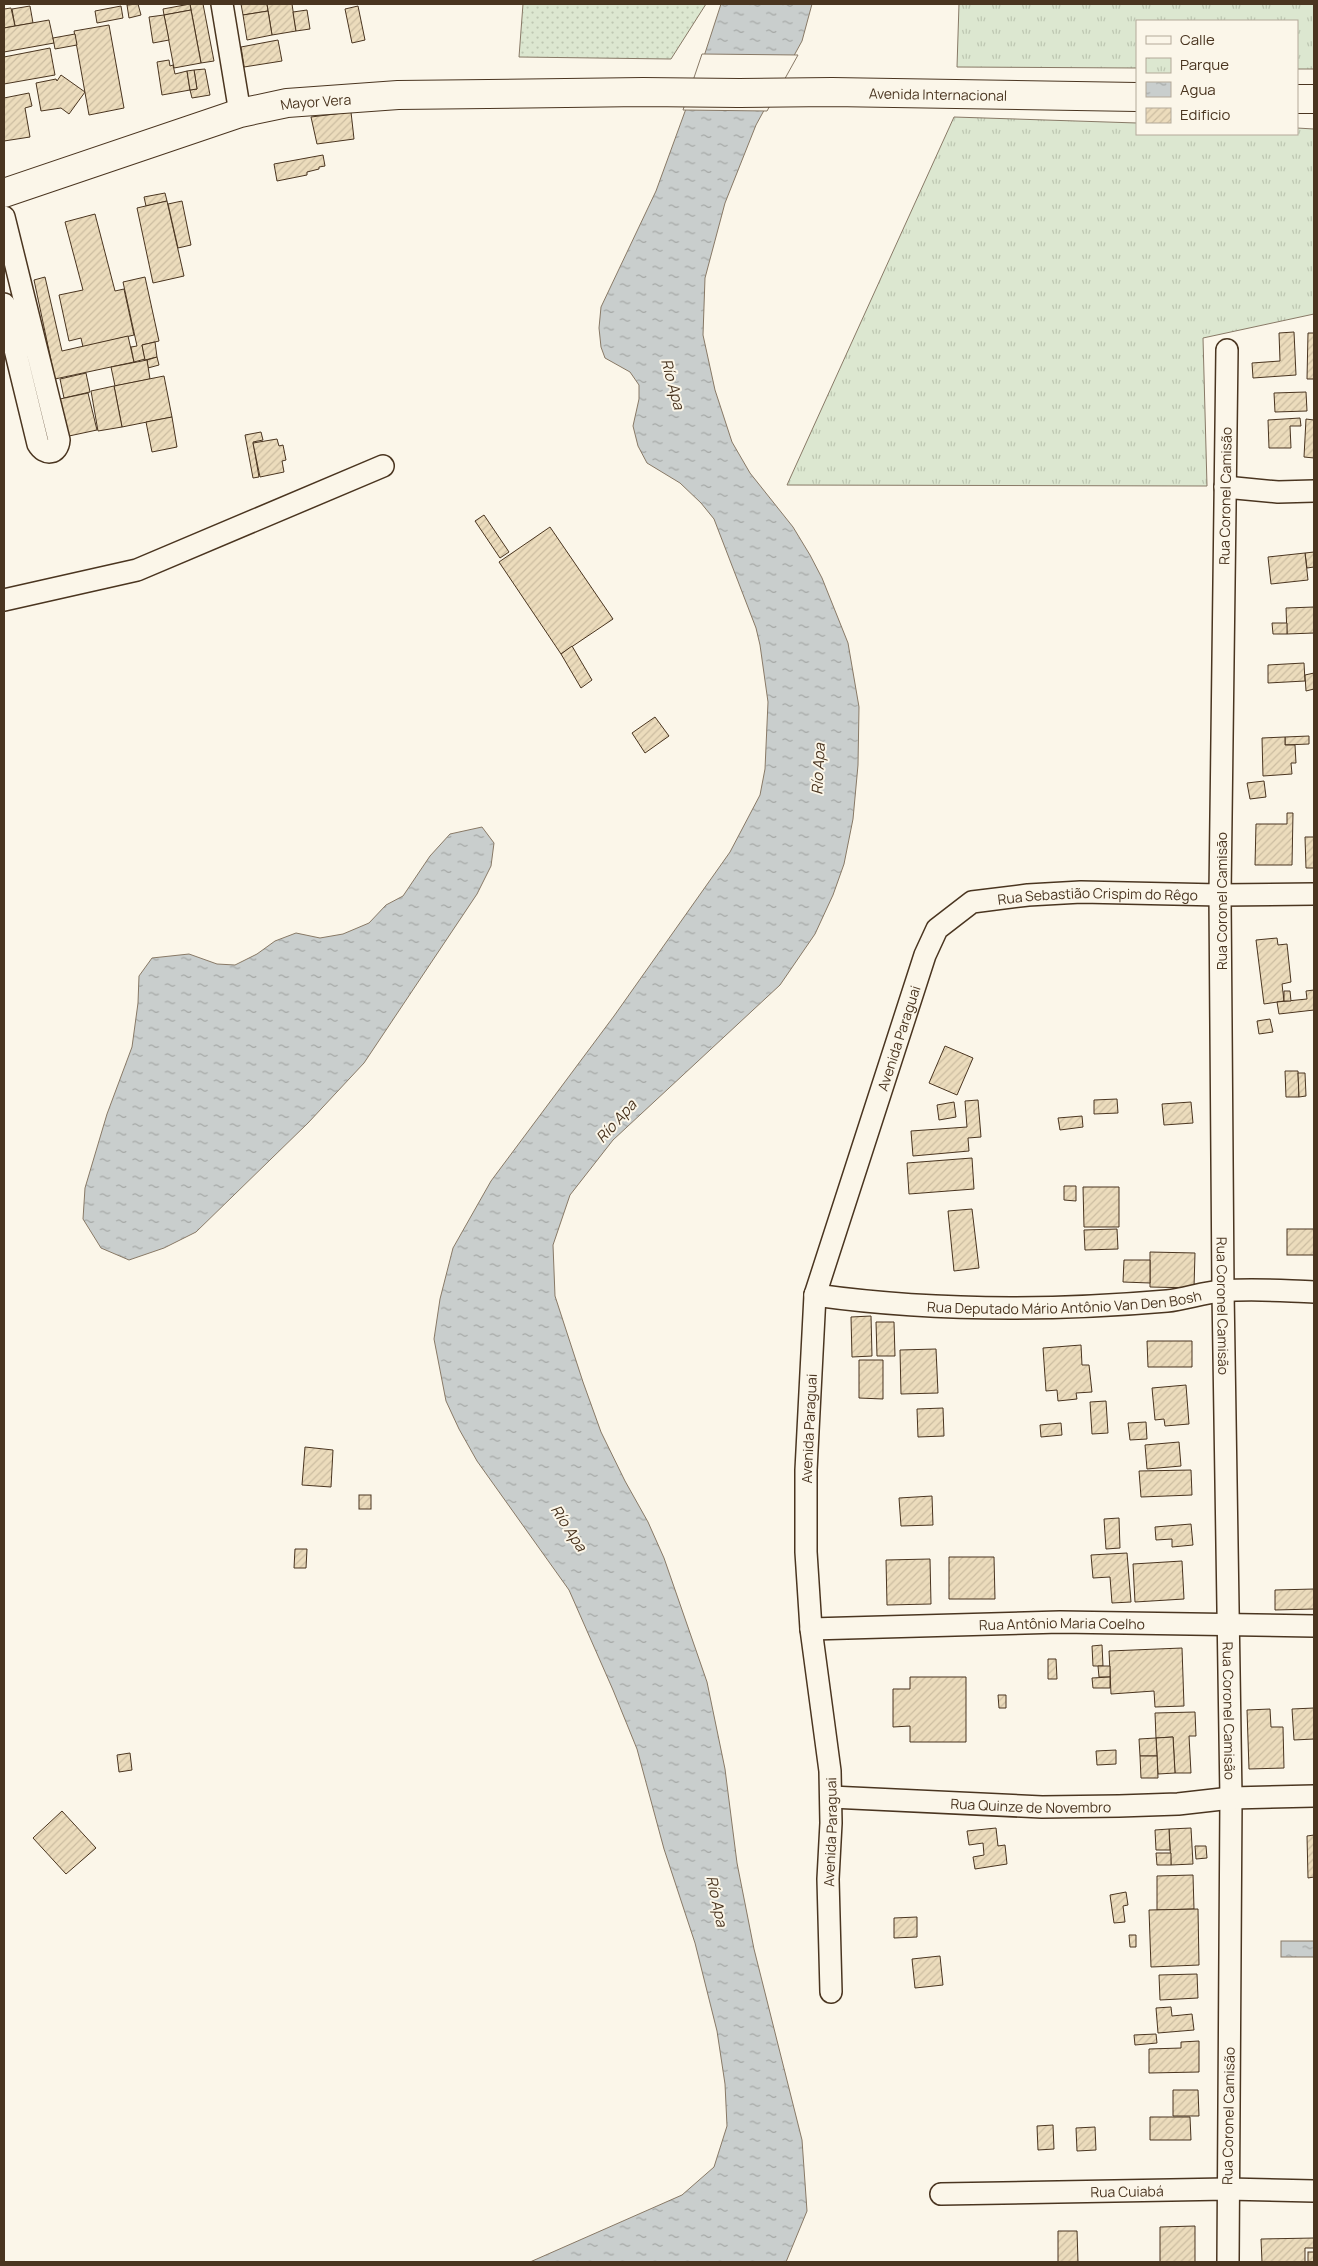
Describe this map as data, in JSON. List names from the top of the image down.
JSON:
{
  "streets": {
    "main road": ["Avenida Internacional", "Mayor Vera"],
    "street": [
      "Rua Coronel Camisão",
      "Rua Sebastião Crispim do Rêgo",
      "Avenida Paraguai",
      "Rua Deputado Mário Antônio Van Den Bosh",
      "Rua Antônio Maria Coelho",
      "Rua Quinze de Novembro",
      "Rua Cuiabá"
    ]
  },
  "crossings": [
    ["Avenida Internacional", "Mayor Vera"],
    ["Rua Coronel Camisão", "Rua Sebastião Crispim do Rêgo"],
    ["Rua Coronel Camisão", "Rua Deputado Mário Antônio Van Den Bosh"],
    ["Rua Coronel Camisão", "Rua Antônio Maria Coelho"],
    ["Rua Coronel Camisão", "Rua Quinze de Novembro"],
    ["Rua Coronel Camisão", "Rua Cuiabá"],
    ["Rua Sebastião Crispim do Rêgo", "Avenida Paraguai"],
    ["Avenida Paraguai", "Rua Deputado Mário Antônio Van Den Bosh"],
    ["Avenida Paraguai", "Rua Antônio Maria Coelho"],
    ["Avenida Paraguai", "Rua Quinze de Novembro"]
  ],
  "water": ["Río Apa"],
  "legend": [
    "Calle",
    "Parque",
    "Agua",
    "Edificio"
  ]
}
